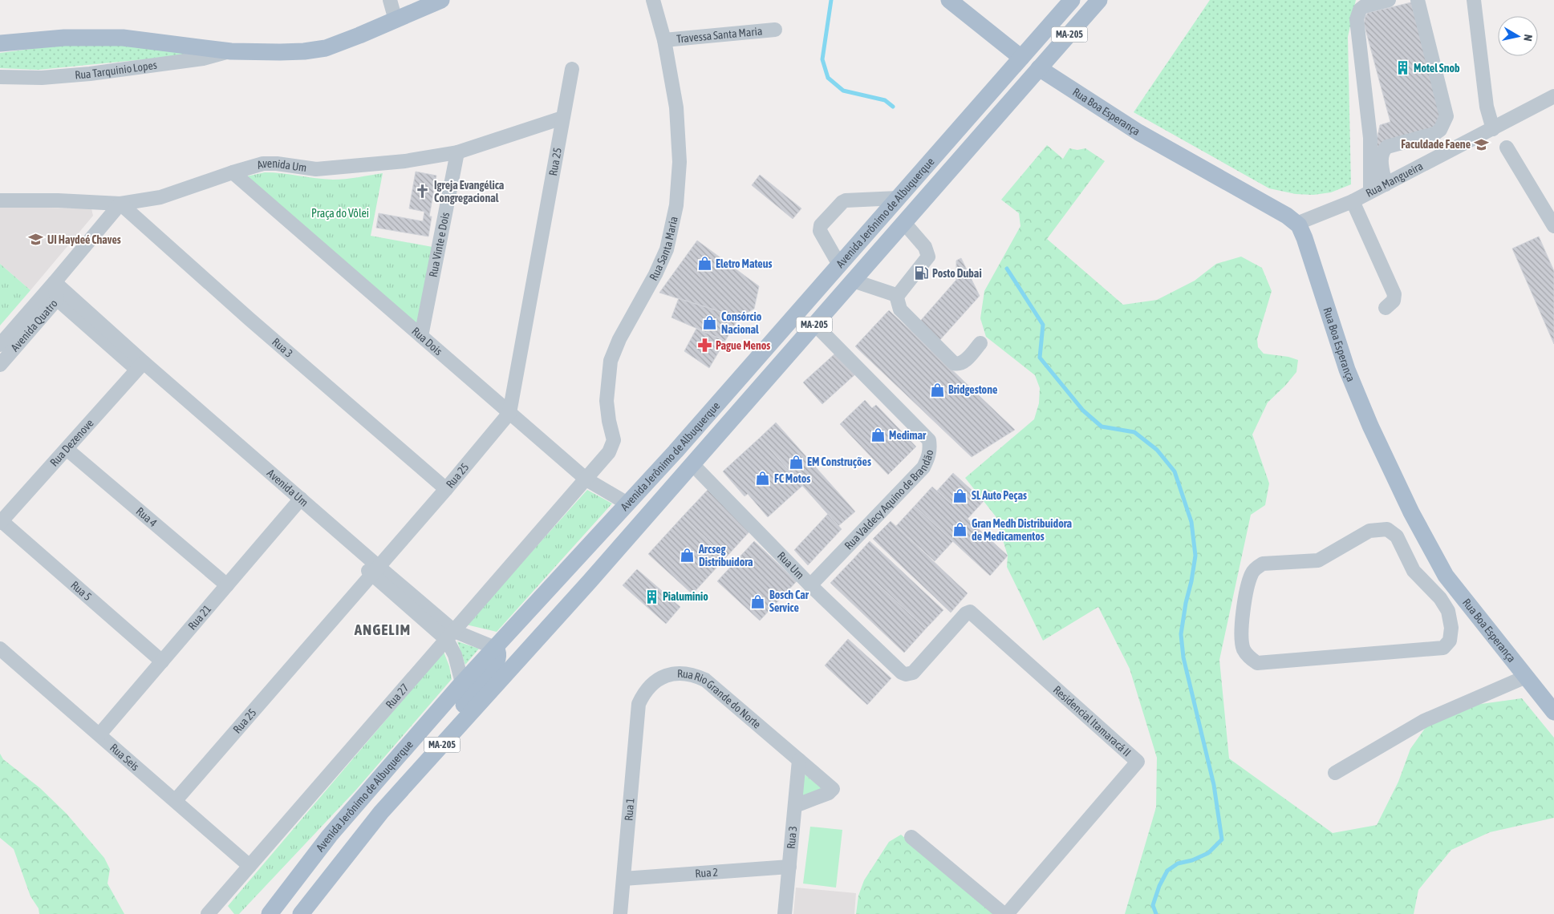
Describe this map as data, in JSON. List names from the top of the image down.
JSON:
{
  "streets": {
    "main road": [
      "MA-205",
      "Rua Tarquinio Lopes",
      "Rua Boa Esperança",
      "Avenida Jerônimo de Albuquerque"
    ],
    "street": [
      "Travessa Santa Maria",
      "Rua 25",
      "Avenida Um",
      "Rua Mangueira",
      "Rua Vinte e Dois",
      "Rua Santa Maria",
      "Avenida Quatro",
      "Rua Dois",
      "Rua 3",
      "Rua Dezenove",
      "Rua Valdecy Aquino de Brandão",
      "Rua 4",
      "Rua Um",
      "Rua 5",
      "Rua 21",
      "Rua 27",
      "Rua Rio Grande do Norte",
      "Residencial Itamaracá II",
      "Rua Seis",
      "Rua 1",
      "Rua 2"
    ]
  },
  "crossings": [
    ["Travessa Santa Maria", "Rua Santa Maria"],
    ["Rua Boa Esperança", "Rua Mangueira"],
    ["Rua Boa Esperança", "Avenida Jerônimo de Albuquerque"],
    ["Rua 25", "Avenida Um"],
    ["Rua 25", "Rua Dois"],
    ["Rua 25", "Rua 3"],
    ["Rua 25", "Rua Seis"],
    ["Avenida Um", "Avenida Jerônimo de Albuquerque"],
    ["Avenida Um", "Rua Vinte e Dois"],
    ["Avenida Um", "Avenida Quatro"],
    ["Avenida Um", "Rua Dois"],
    ["Avenida Um", "Rua 3"],
    ["Avenida Um", "Rua Dezenove"],
    ["Avenida Um", "Rua 21"],
    ["Avenida Um", "Rua 27"],
    ["Avenida Jerônimo de Albuquerque", "Rua Dois"],
    ["Avenida Jerônimo de Albuquerque", "Rua Valdecy Aquino de Brandão"],
    ["Avenida Jerônimo de Albuquerque", "Rua Um"],
    ["Rua Vinte e Dois", "Rua Dois"],
    ["Rua Santa Maria", "Rua Dois"],
    ["Rua Santa Maria", "Rua 27"],
    ["Avenida Quatro", "Rua 3"],
    ["Rua Dois", "Rua 27"],
    ["Rua 3", "Rua Rio Grande do Norte"],
    ["Rua 3", "Rua 2"],
    ["Rua Dezenove", "Rua 4"],
    ["Rua Dezenove", "Rua 5"],
    ["Rua Valdecy Aquino de Brandão", "Rua Um"],
    ["Rua 4", "Rua 21"],
    ["Rua Um", "Residencial Itamaracá II"],
    ["Rua 5", "Rua 21"],
    ["Rua 21", "Rua Seis"],
    ["Rua 27", "Rua Seis"],
    ["Rua Rio Grande do Norte", "Rua 1"],
    ["Rua 1", "Rua 2"]
  ],
  "districts": ["ANGELIM"],
  "parks": ["Praça do Vôlei"],
  "places": {
    "building": ["Motel Snob", "Pialuminio"],
    "school or university": ["Faculdade Faene", "UI Haydeé Chaves"],
    "church": ["Igreja Evangélica Congregacional"],
    "shop": [
      "Eletro Mateus",
      "Consórcio Nacional",
      "Bridgestone",
      "Medimar",
      "EM Construções",
      "FC Motos",
      "SL Auto Peças",
      "Gran Medh Distribuidora de Medicamentos",
      "Arcseg Distribuidora",
      "Bosch Car Service"
    ],
    "fuel station": ["Posto Dubai"],
    "pharmacy": ["Pague Menos"]
  },
  "north": "right"
}
